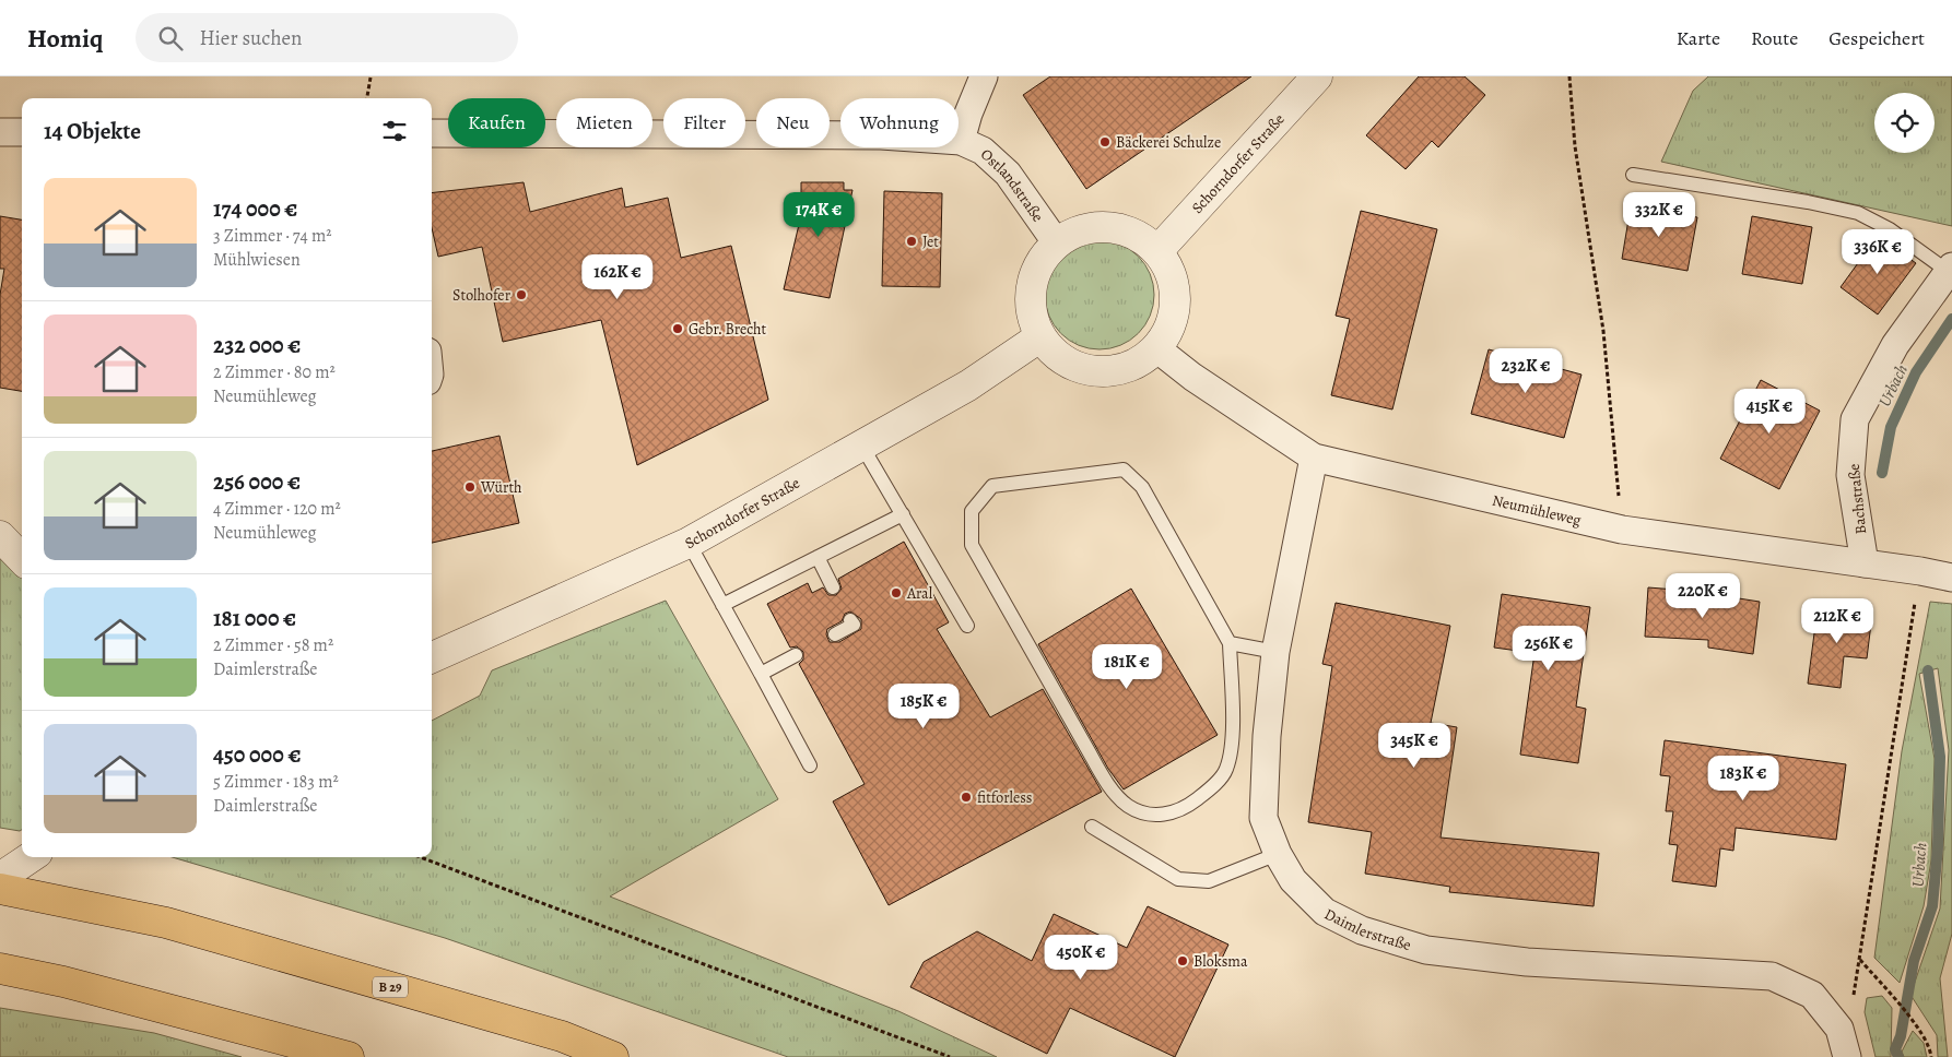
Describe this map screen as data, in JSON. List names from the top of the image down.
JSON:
{
  "streets": {
    "highway": ["B 29"],
    "street": [
      "Schorndorfer Straße",
      "Ostlandstraße",
      "Bachstraße",
      "Neumühleweg",
      "Daimlerstraße"
    ]
  },
  "crossings": [
    ["Schorndorfer Straße", "Ostlandstraße"],
    ["Schorndorfer Straße", "Neumühleweg"],
    ["Ostlandstraße", "Neumühleweg"],
    ["Bachstraße", "Neumühleweg"],
    ["Neumühleweg", "Daimlerstraße"]
  ],
  "water": ["Urbach"],
  "places": [
    "Bäckerei Schulze",
    "Jet",
    "Stolhofer",
    "Gebr. Brecht",
    "Würth",
    "Aral",
    "fitforless",
    "Bloksma"
  ],
  "page": {
    "header": "Homiq",
    "search": "Hier suchen",
    "nav": ["Karte", "Route", "Gespeichert"],
    "chip": [
      "Kaufen",
      "Mieten",
      "Filter",
      "Neu",
      "Wohnung"
    ],
    "heading": "14 Objekte",
    "list": [
      {
        "name": "174 000 €",
        "note": "3 Zimmer · 74 m² · Mühlwiesen"
      },
      {
        "name": "232 000 €",
        "note": "2 Zimmer · 80 m² · Neumühleweg"
      },
      {
        "name": "256 000 €",
        "note": "4 Zimmer · 120 m² · Neumühleweg"
      },
      {
        "name": "181 000 €",
        "note": "2 Zimmer · 58 m² · Daimlerstraße"
      },
      {
        "name": "450 000 €",
        "note": "5 Zimmer · 183 m² · Daimlerstraße"
      }
    ],
    "price": [
      "174K €",
      "332K €",
      "336K €",
      "162K €",
      "232K €",
      "415K €",
      "220K €",
      "212K €",
      "256K €",
      "181K €",
      "185K €",
      "345K €",
      "183K €",
      "450K €"
    ]
  }
}
